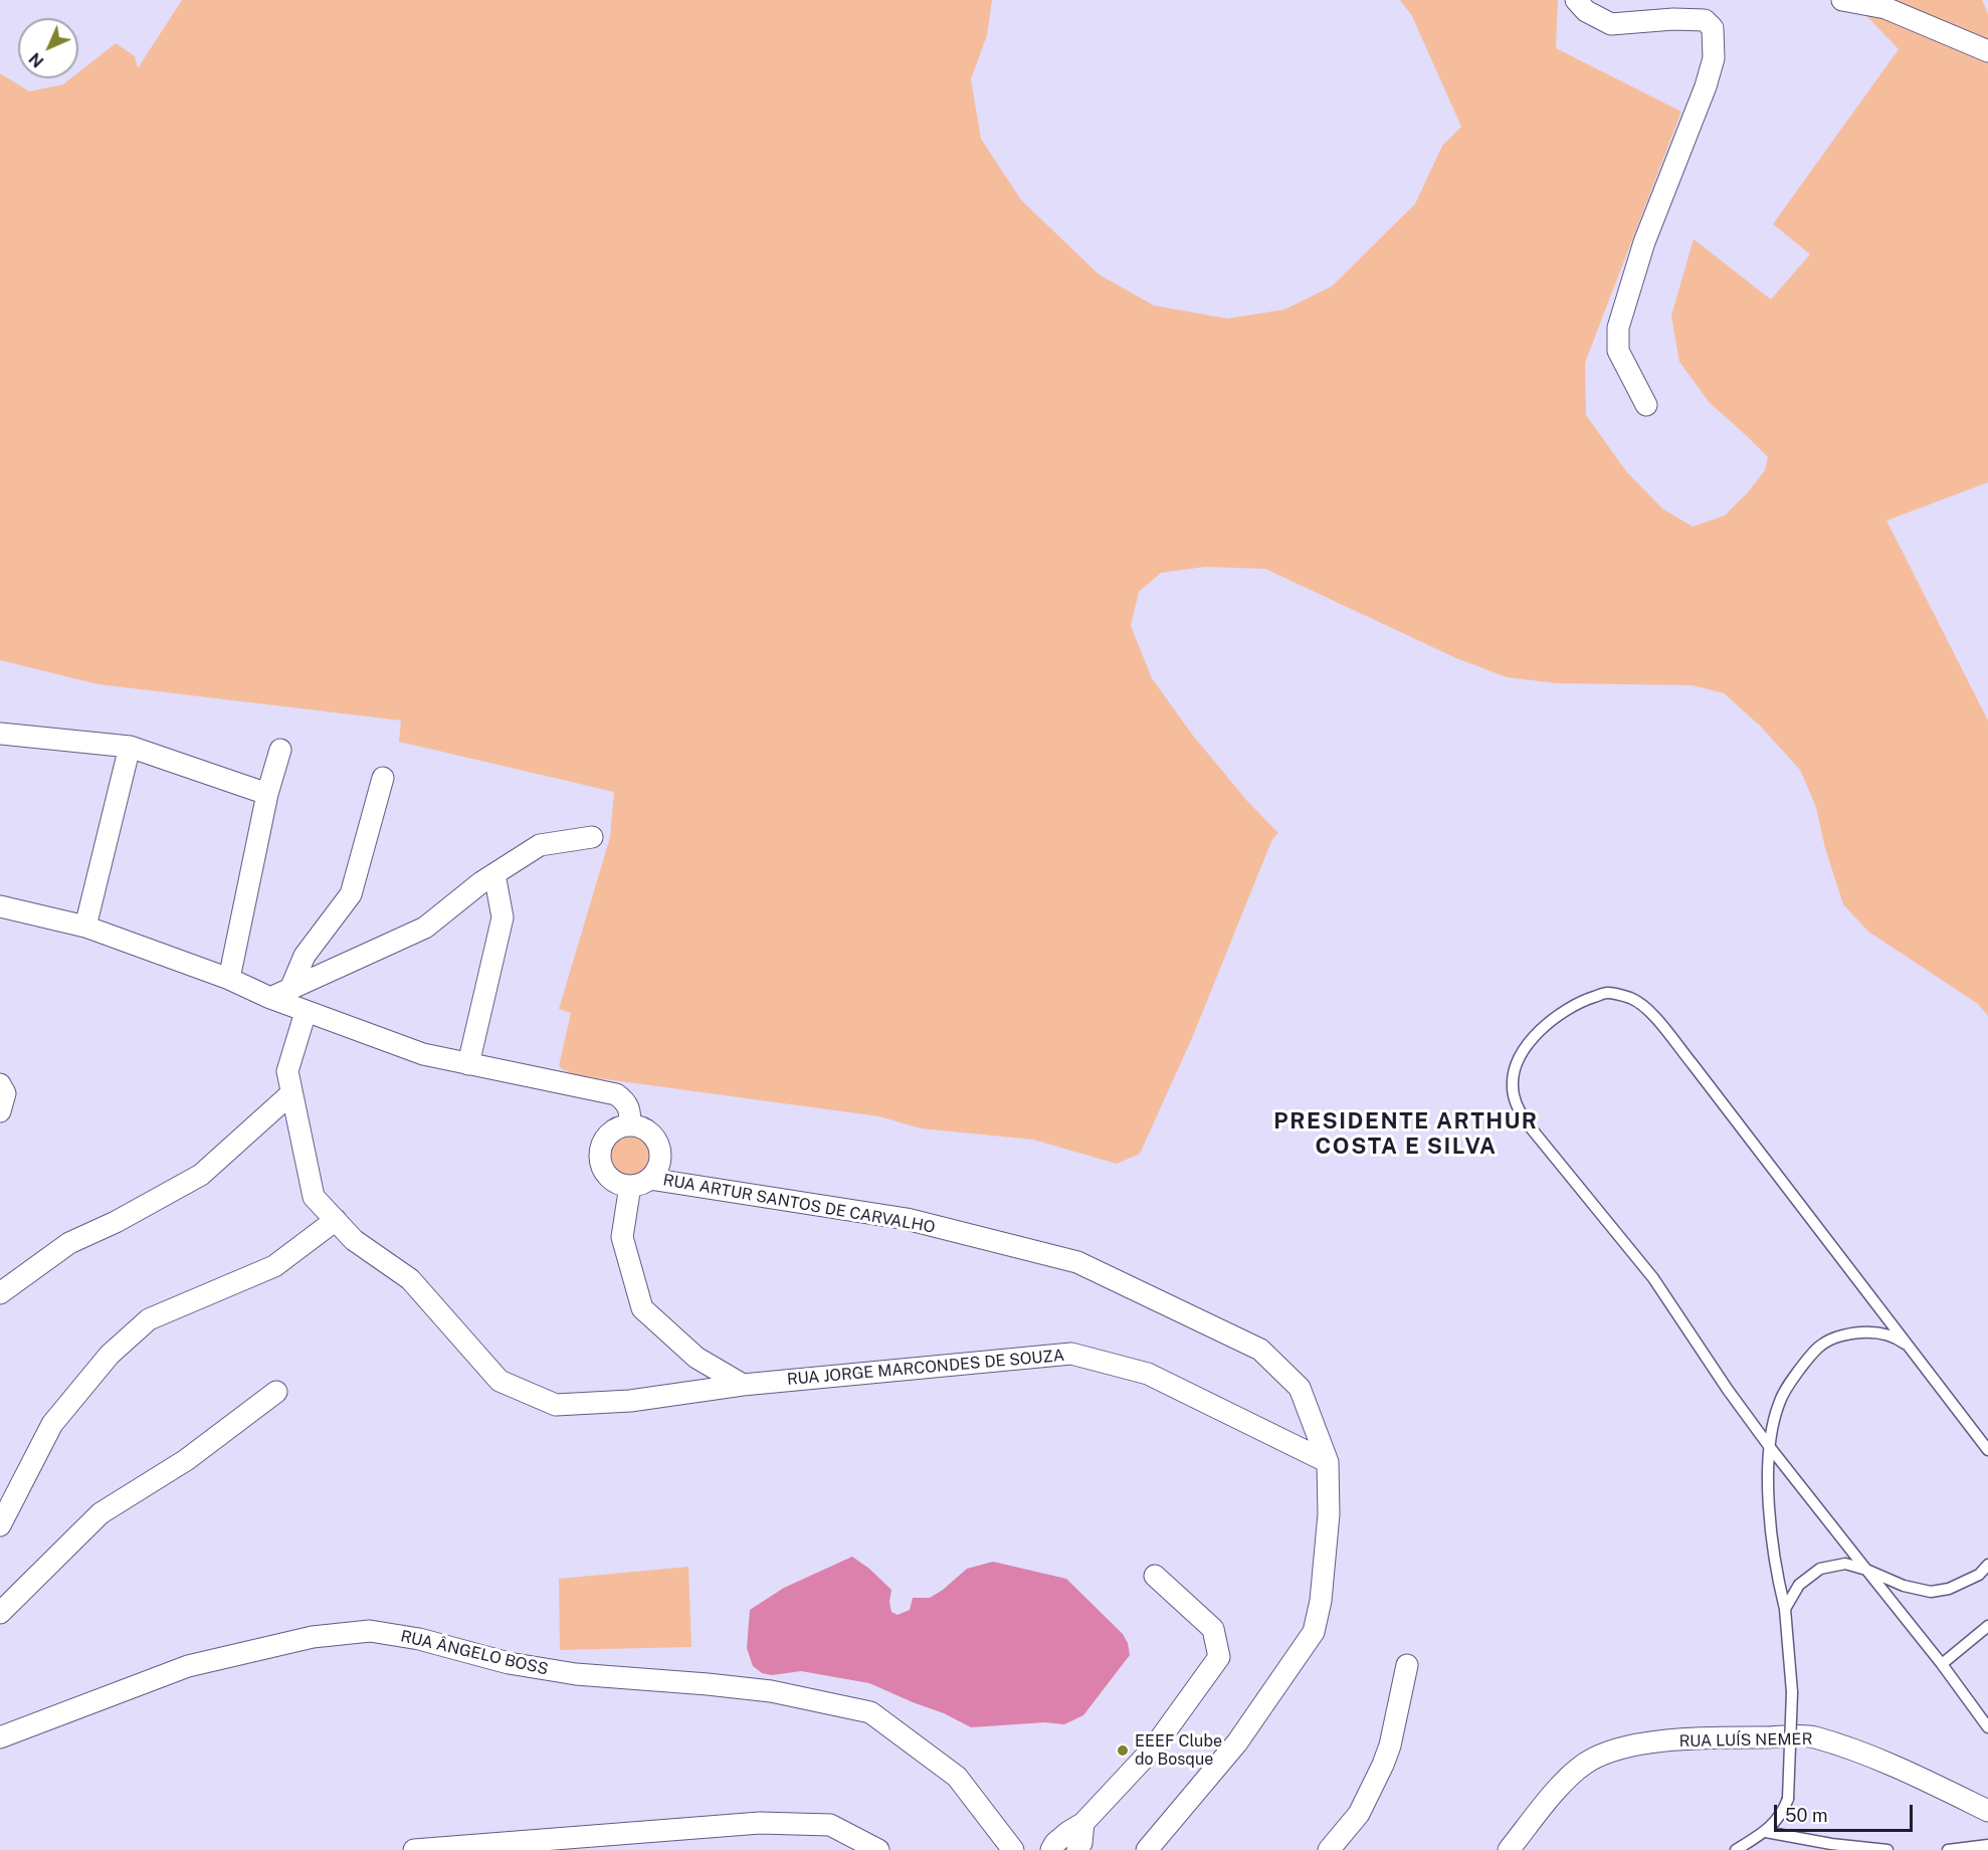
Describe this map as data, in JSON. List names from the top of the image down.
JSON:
{
  "streets": {
    "street": [
      "RUA ARTUR SANTOS DE CARVALHO",
      "RUA JORGE MARCONDES DE SOUZA",
      "RUA ÂNGELO BOSS",
      "RUA LUÍS NEMER"
    ]
  },
  "crossings": [
    ["RUA ARTUR SANTOS DE CARVALHO", "RUA JORGE MARCONDES DE SOUZA"]
  ],
  "districts": ["PRESIDENTE ARTHUR COSTA E SILVA"],
  "places": ["EEEF Clube do Bosque"],
  "scale_bar": "50 m",
  "north": "bottom left"
}
